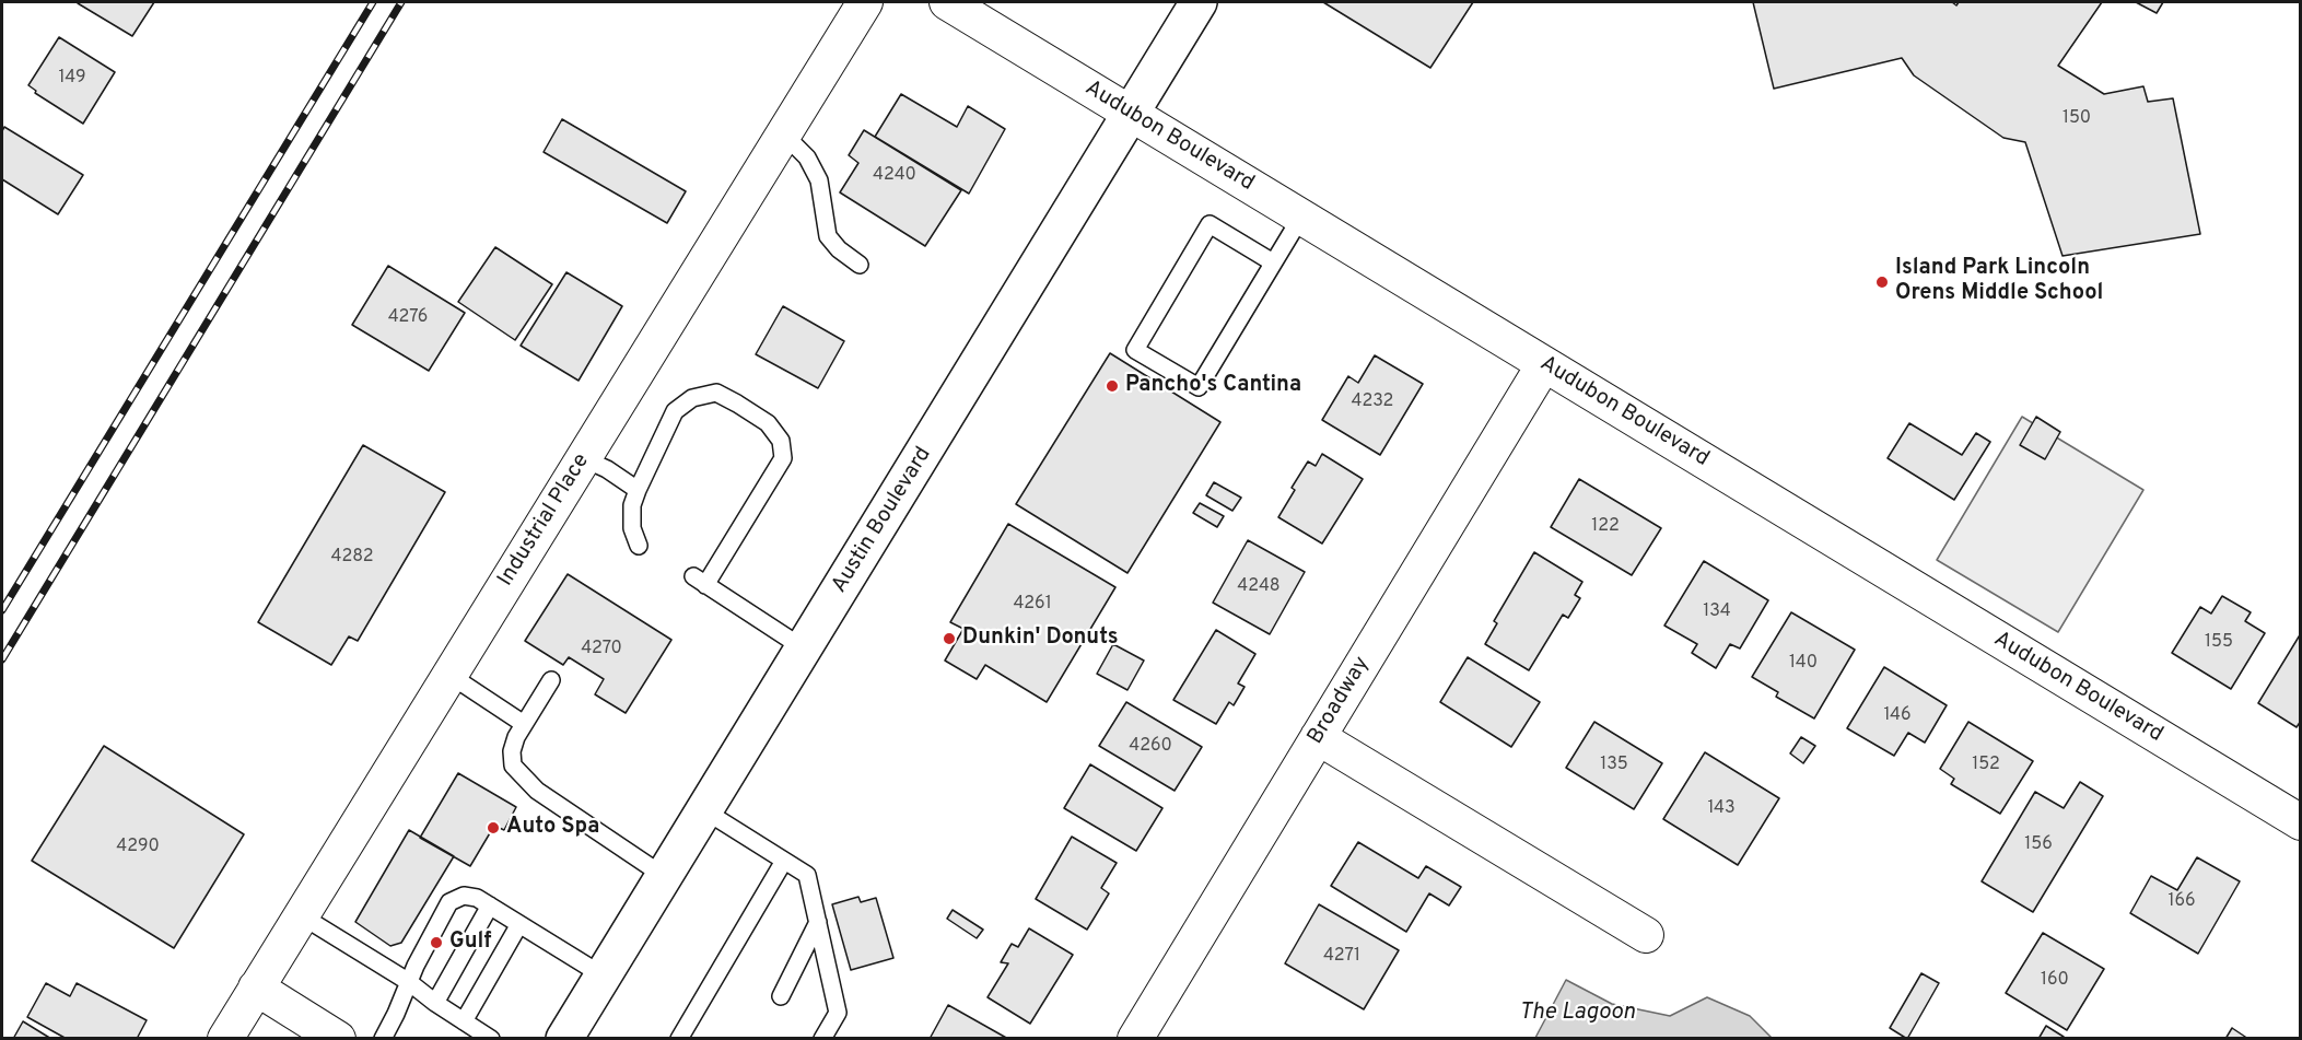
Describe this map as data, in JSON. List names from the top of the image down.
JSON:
{
  "streets": {
    "main road": ["Austin Boulevard"],
    "street": ["Audubon Boulevard", "Industrial Place", "Broadway"]
  },
  "crossings": [
    ["Audubon Boulevard", "Austin Boulevard"],
    ["Audubon Boulevard", "Broadway"]
  ],
  "water": ["The Lagoon"],
  "places": [
    "Island Park Lincoln Orens Middle School",
    "Pancho's Cantina",
    "Dunkin' Donuts",
    "Auto Spa",
    "Gulf"
  ],
  "house_numbers": [
    "149",
    "150",
    "4240",
    "4276",
    "4232",
    "122",
    "4282",
    "4248",
    "4261",
    "134",
    "155",
    "4270",
    "140",
    "146",
    "4260",
    "135",
    "152",
    "143",
    "156",
    "4290",
    "166",
    "4271",
    "160"
  ]
}
